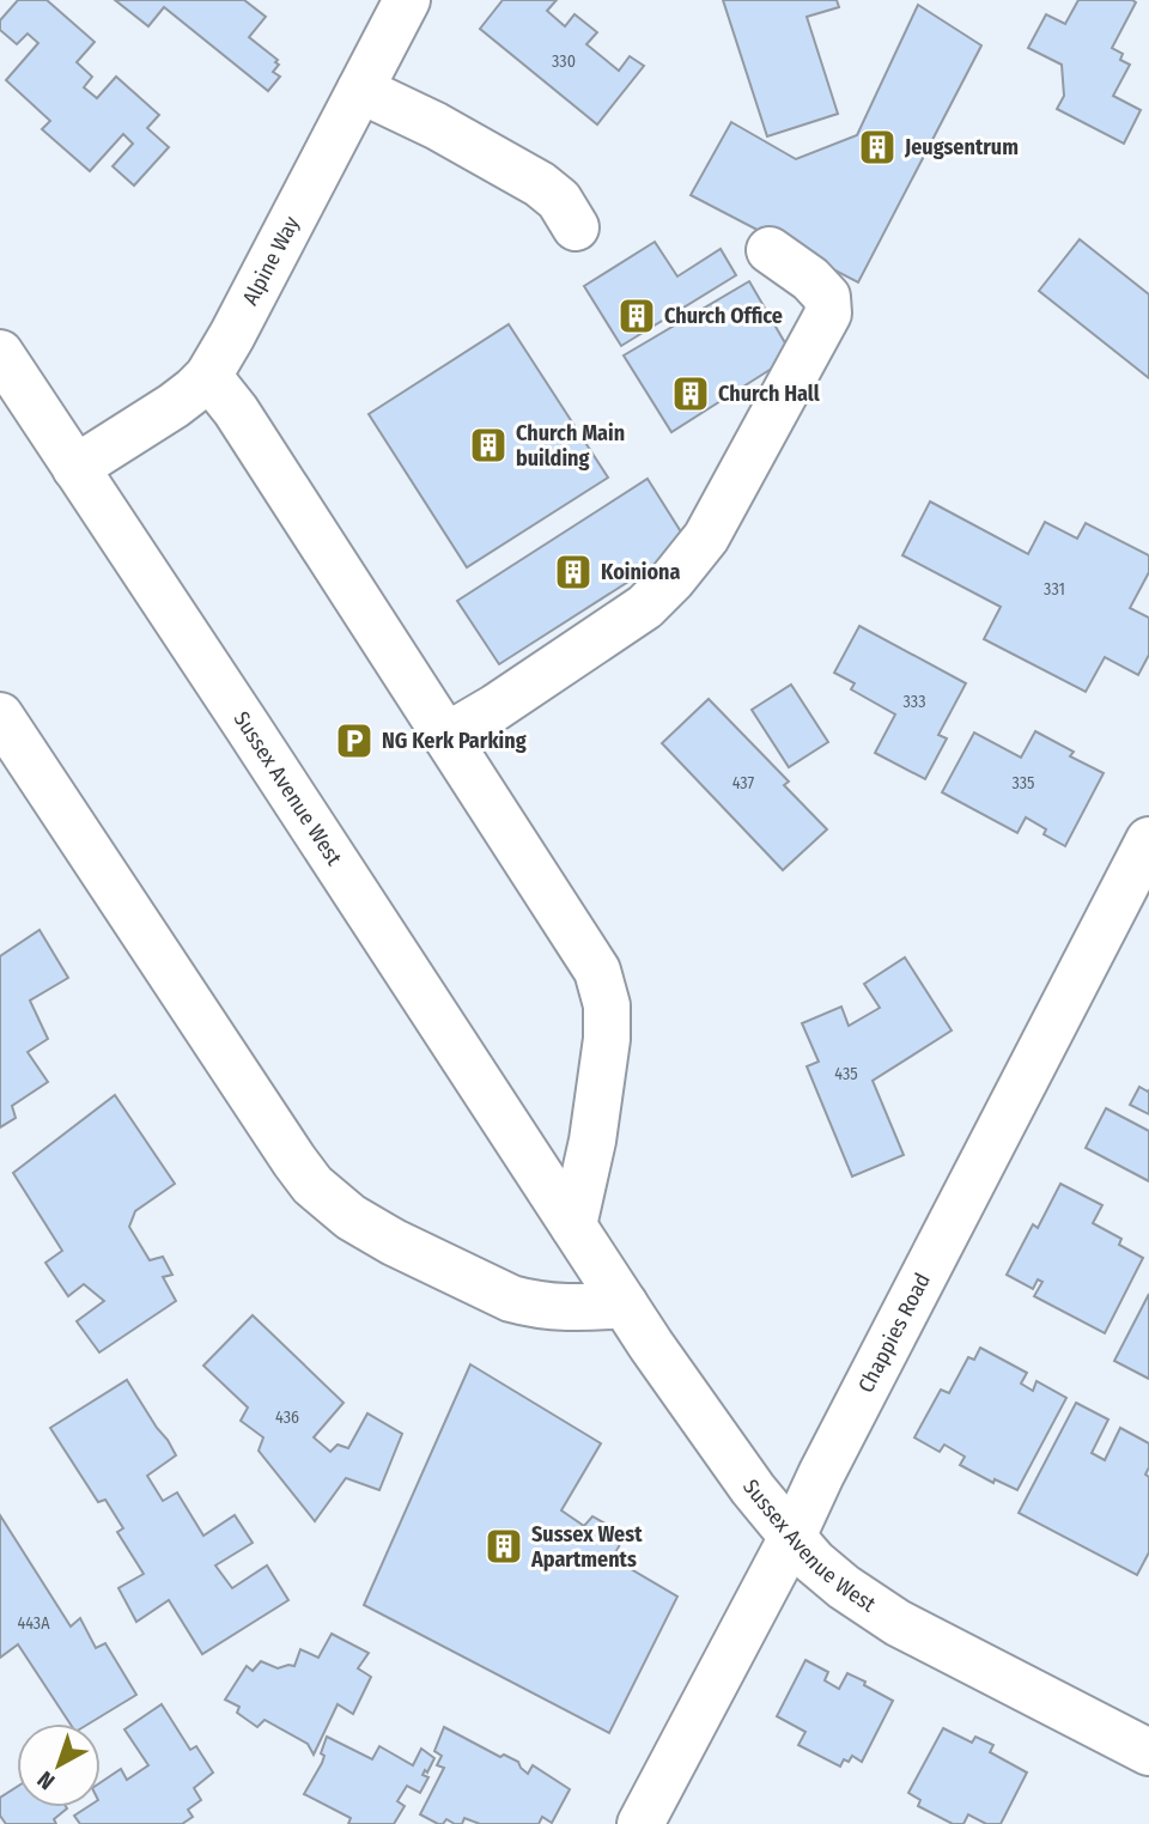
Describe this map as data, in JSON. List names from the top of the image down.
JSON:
{
  "streets": {
    "street": ["Alpine Way", "Sussex Avenue West", "Chappies Road"]
  },
  "crossings": [
    ["Alpine Way", "Sussex Avenue West"],
    ["Sussex Avenue West", "Chappies Road"]
  ],
  "places": {
    "building": [
      "Jeugsentrum",
      "Church Office",
      "Church Hall",
      "Church Main building",
      "Koiniona",
      "Sussex West Apartments"
    ],
    "parking": ["NG Kerk Parking"]
  },
  "house_numbers": [
    "330",
    "331",
    "333",
    "437",
    "335",
    "435",
    "436",
    "443A"
  ],
  "north": "bottom left"
}
